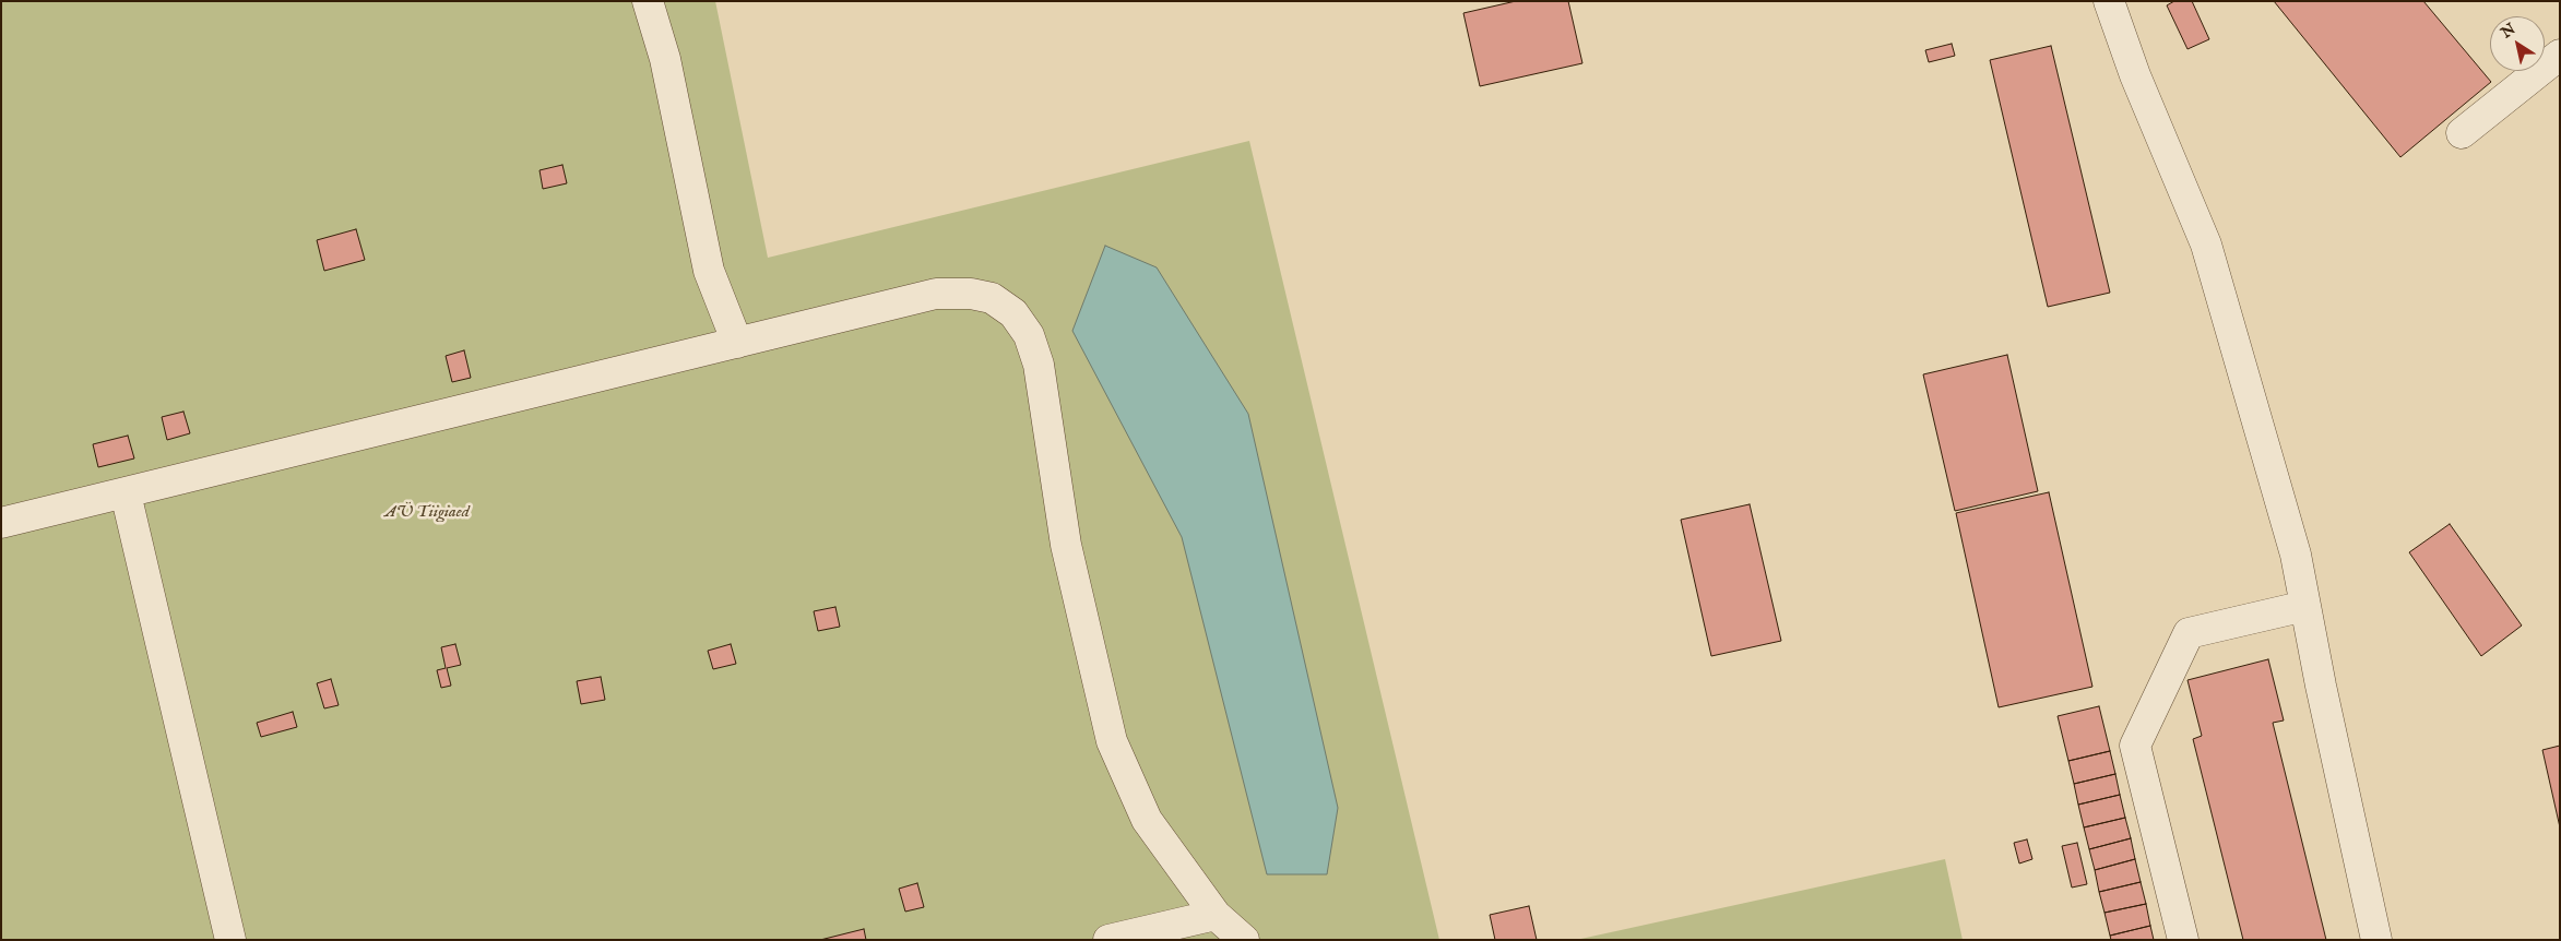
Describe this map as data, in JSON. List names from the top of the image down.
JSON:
{
  "parks": ["AÜ Tiigiaed"],
  "north": "top left"
}
